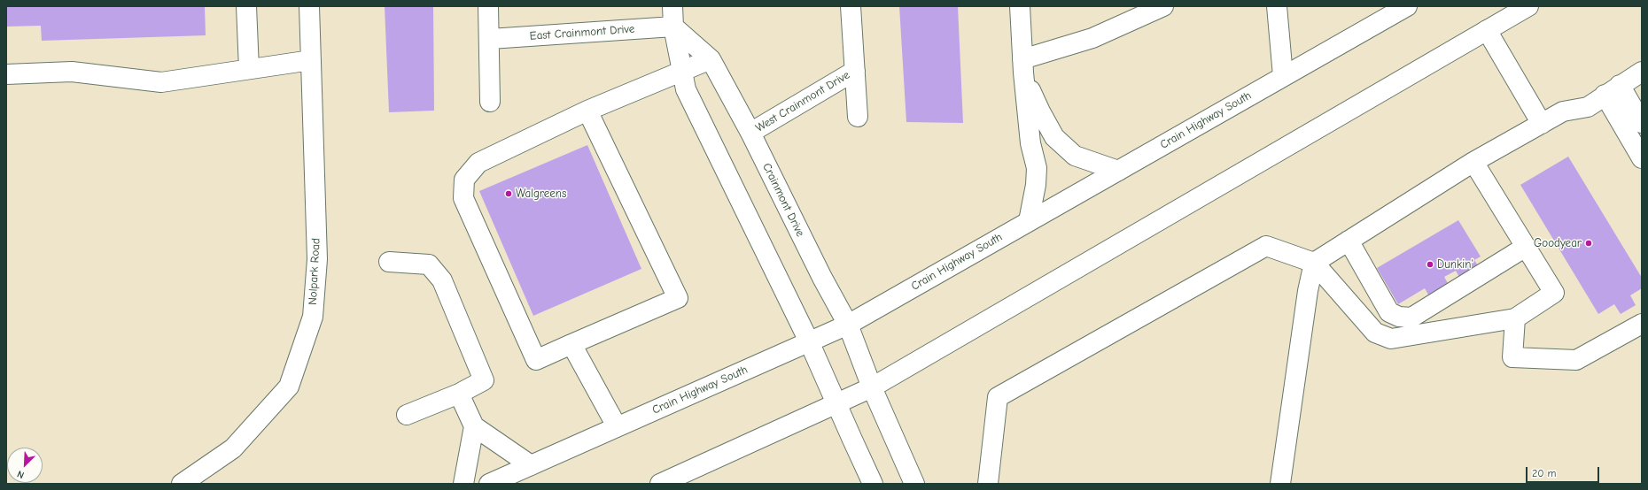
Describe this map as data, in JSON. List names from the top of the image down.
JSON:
{
  "streets": {
    "main road": [
      "East Crainmont Drive",
      "West Crainmont Drive",
      "Crain Highway South",
      "Crainmont Drive",
      "Nolpark Road"
    ]
  },
  "crossings": [
    ["East Crainmont Drive", "Crainmont Drive"],
    ["West Crainmont Drive", "Crainmont Drive"],
    ["Crain Highway South", "Crainmont Drive"]
  ],
  "places": ["Walgreens", "Goodyear", "Dunkin'"],
  "scale_bar": "20 m",
  "north": "bottom left"
}
